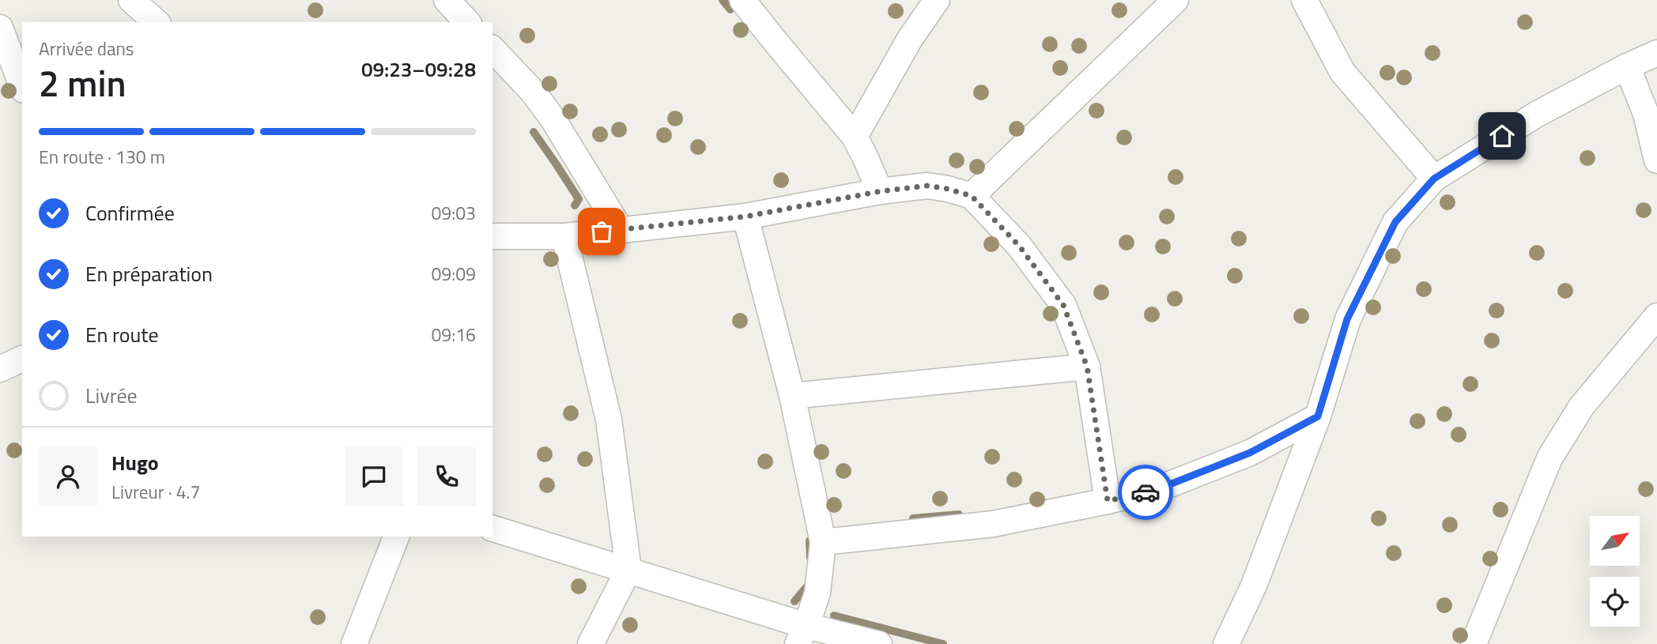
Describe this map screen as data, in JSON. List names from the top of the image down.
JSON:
{
  "north": "top right",
  "page": {
    "heading": ["2 min", "Arrivée dans", "09:23–09:28"],
    "panel": ["Hugo", "Livreur · 4.7"],
    "bar": "En route · 130 m",
    "list": [
      ["Confirmée", "09:03"],
      ["En préparation", "09:09"],
      ["En route", "09:16"],
      "Livrée"
    ]
  }
}
